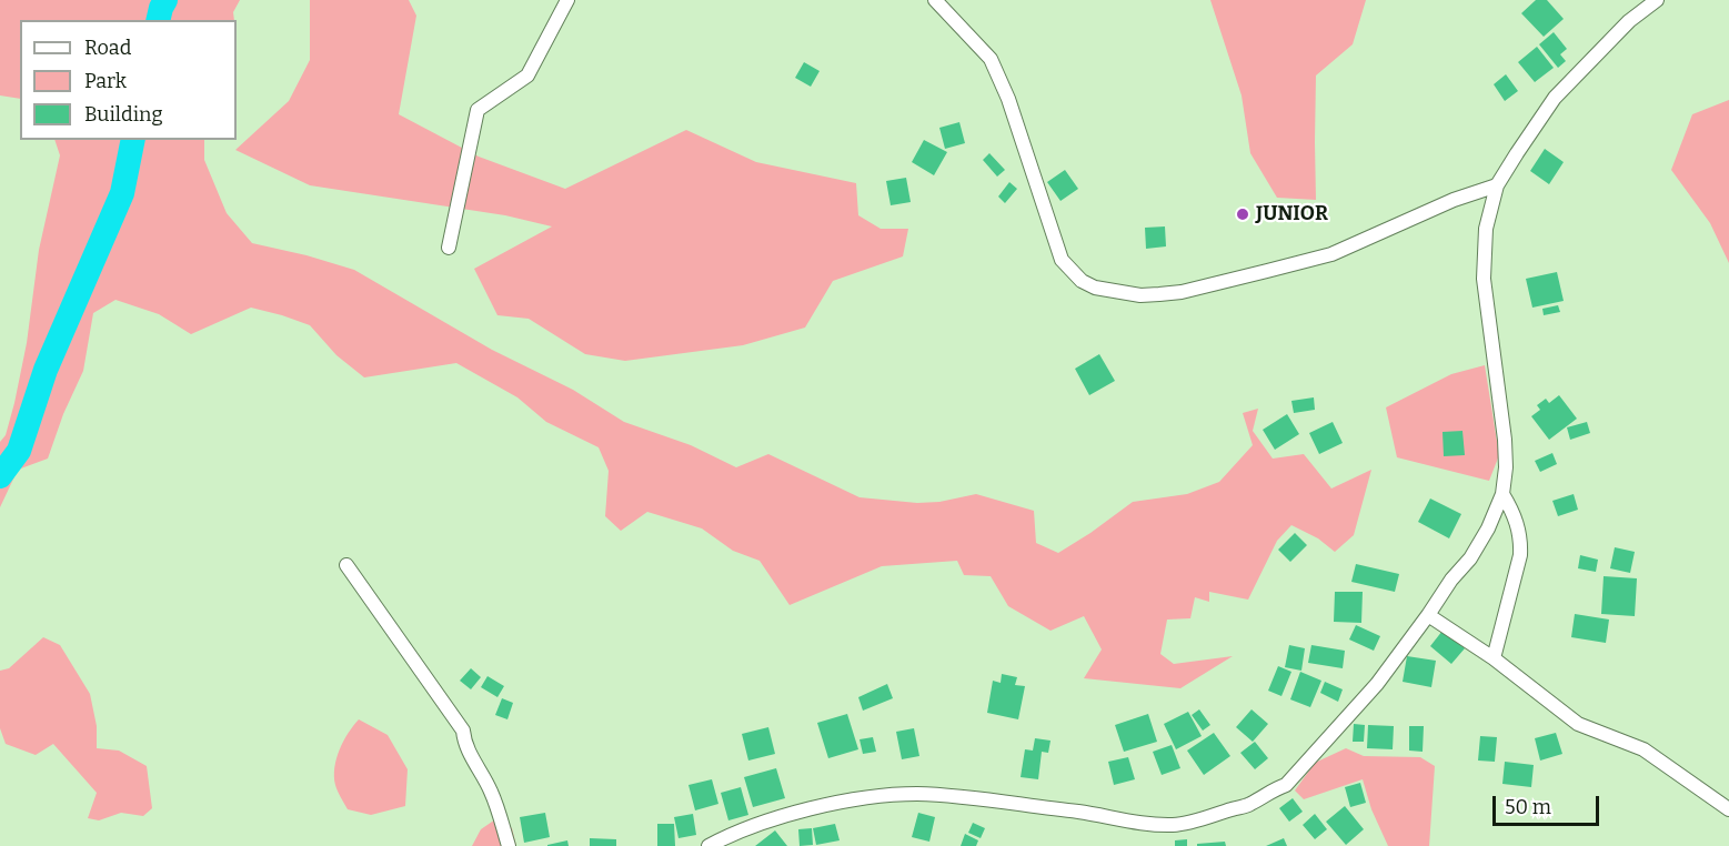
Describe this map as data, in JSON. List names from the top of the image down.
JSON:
{
  "places": ["JUNIOR"],
  "legend": ["Road", "Park", "Building"],
  "scale_bar": "50 m"
}
